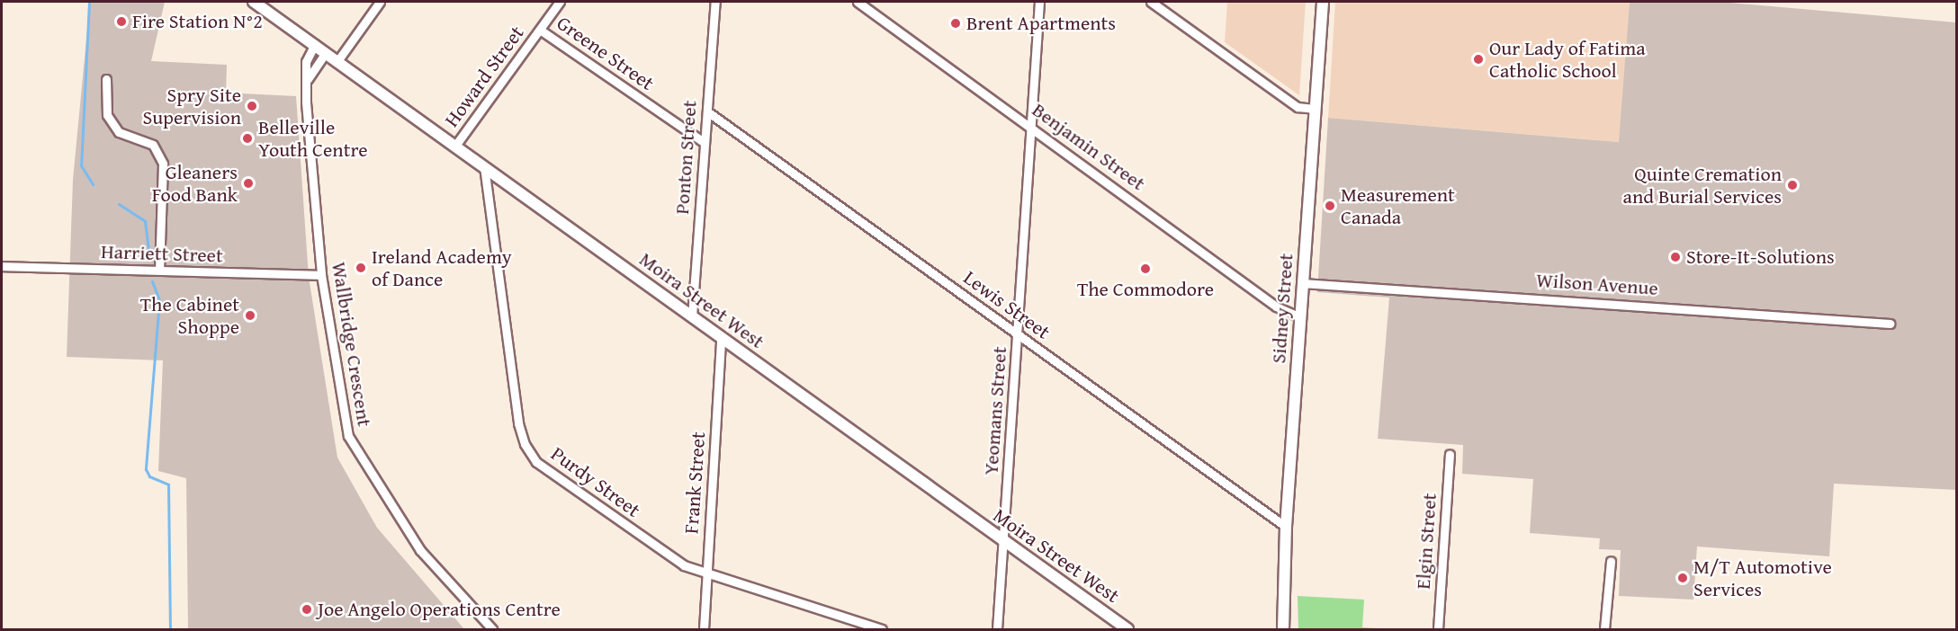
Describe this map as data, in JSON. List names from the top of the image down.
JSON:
{
  "streets": {
    "main road": ["Moira Street West", "Sidney Street"],
    "street": [
      "Greene Street",
      "Howard Street",
      "Benjamin Street",
      "Ponton Street",
      "Harriett Street",
      "Wilson Avenue",
      "Lewis Street",
      "Wallbridge Crescent",
      "Yeomans Street",
      "Purdy Street",
      "Frank Street",
      "Elgin Street"
    ]
  },
  "crossings": [
    ["Greene Street", "Howard Street"],
    ["Greene Street", "Ponton Street"],
    ["Howard Street", "Moira Street West"],
    ["Benjamin Street", "Sidney Street"],
    ["Benjamin Street", "Yeomans Street"],
    ["Ponton Street", "Moira Street West"],
    ["Ponton Street", "Lewis Street"],
    ["Harriett Street", "Wallbridge Crescent"],
    ["Wilson Avenue", "Sidney Street"],
    ["Moira Street West", "Wallbridge Crescent"],
    ["Moira Street West", "Yeomans Street"],
    ["Moira Street West", "Purdy Street"],
    ["Moira Street West", "Frank Street"],
    ["Lewis Street", "Sidney Street"],
    ["Lewis Street", "Yeomans Street"],
    ["Purdy Street", "Frank Street"]
  ],
  "places": [
    "Fire Station N°2",
    "Brent Apartments",
    "Our Lady of Fatima Catholic School",
    "Spry Site Supervision",
    "Belleville Youth Centre",
    "Gleaners Food Bank",
    "Quinte Cremation and Burial Services",
    "Measurement Canada",
    "Store-It-Solutions",
    "Ireland Academy of Dance",
    "The Commodore",
    "The Cabinet Shoppe",
    "M/T Automotive Services",
    "Joe Angelo Operations Centre"
  ]
}
